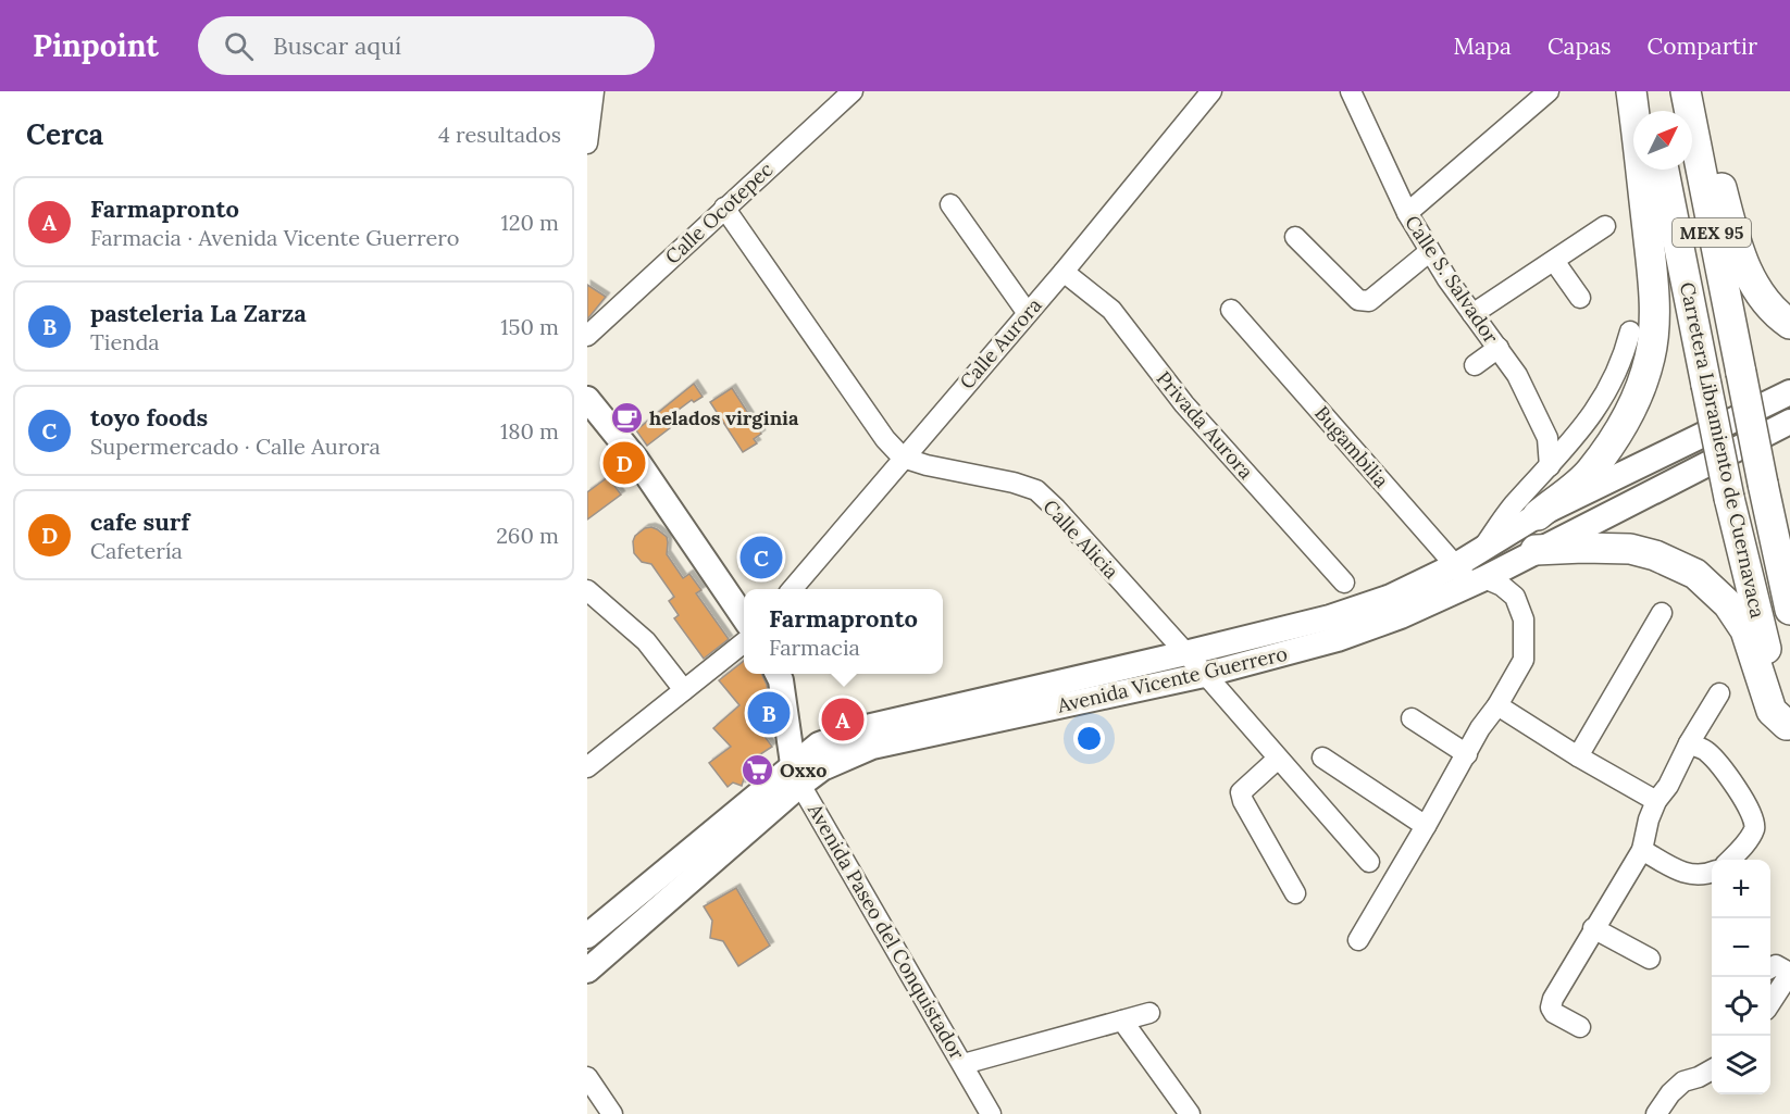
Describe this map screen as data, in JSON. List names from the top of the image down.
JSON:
{
  "streets": {
    "highway": ["MEX 95", "Carretera Libramiento de Cuernavaca"],
    "main road": ["Avenida Vicente Guerrero", "Avenida Paseo del Conquistador"],
    "street": [
      "Calle Ocotepec",
      "Calle S. Salvador",
      "Calle Aurora",
      "Privada Aurora",
      "Bugambilia",
      "Calle Alicia"
    ]
  },
  "crossings": [
    ["Calle Aurora", "Privada Aurora"],
    ["Calle Aurora", "Calle Alicia"],
    ["Bugambilia", "Avenida Vicente Guerrero"],
    ["Calle Alicia", "Avenida Vicente Guerrero"],
    ["Avenida Vicente Guerrero", "Avenida Paseo del Conquistador"]
  ],
  "places": {
    "cafe": ["helados virginia"],
    "supermarket": ["Oxxo"]
  },
  "north": "top right",
  "page": {
    "header": "Pinpoint",
    "search": "Buscar aquí",
    "nav": ["Mapa", "Capas", "Compartir"],
    "heading": ["Cerca", "4 resultados"],
    "list": [
      {
        "mark": "A",
        "name": "Farmapronto",
        "note": "Farmacia · Avenida Vicente Guerrero",
        "value": "120 m"
      },
      {
        "mark": "B",
        "name": "pasteleria La Zarza",
        "note": "Tienda",
        "value": "150 m"
      },
      {
        "mark": "C",
        "name": "toyo foods",
        "note": "Supermercado · Calle Aurora",
        "value": "180 m"
      },
      {
        "mark": "D",
        "name": "cafe surf",
        "note": "Cafetería",
        "value": "260 m"
      }
    ],
    "pins": [
      "D",
      "C",
      "B",
      "A"
    ],
    "popup": ["Farmapronto", "Farmacia"],
    "map_buttons": ["+", "−"]
  }
}
